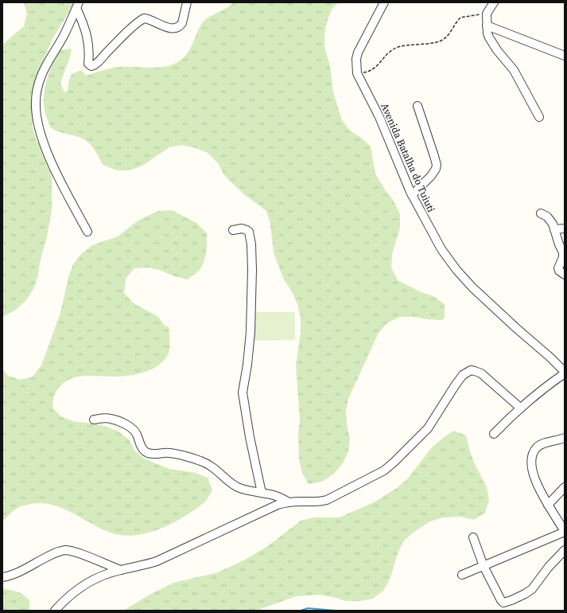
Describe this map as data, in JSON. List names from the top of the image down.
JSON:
{
  "streets": {
    "street": ["Avenida Batalha do Tuiuti"]
  }
}
